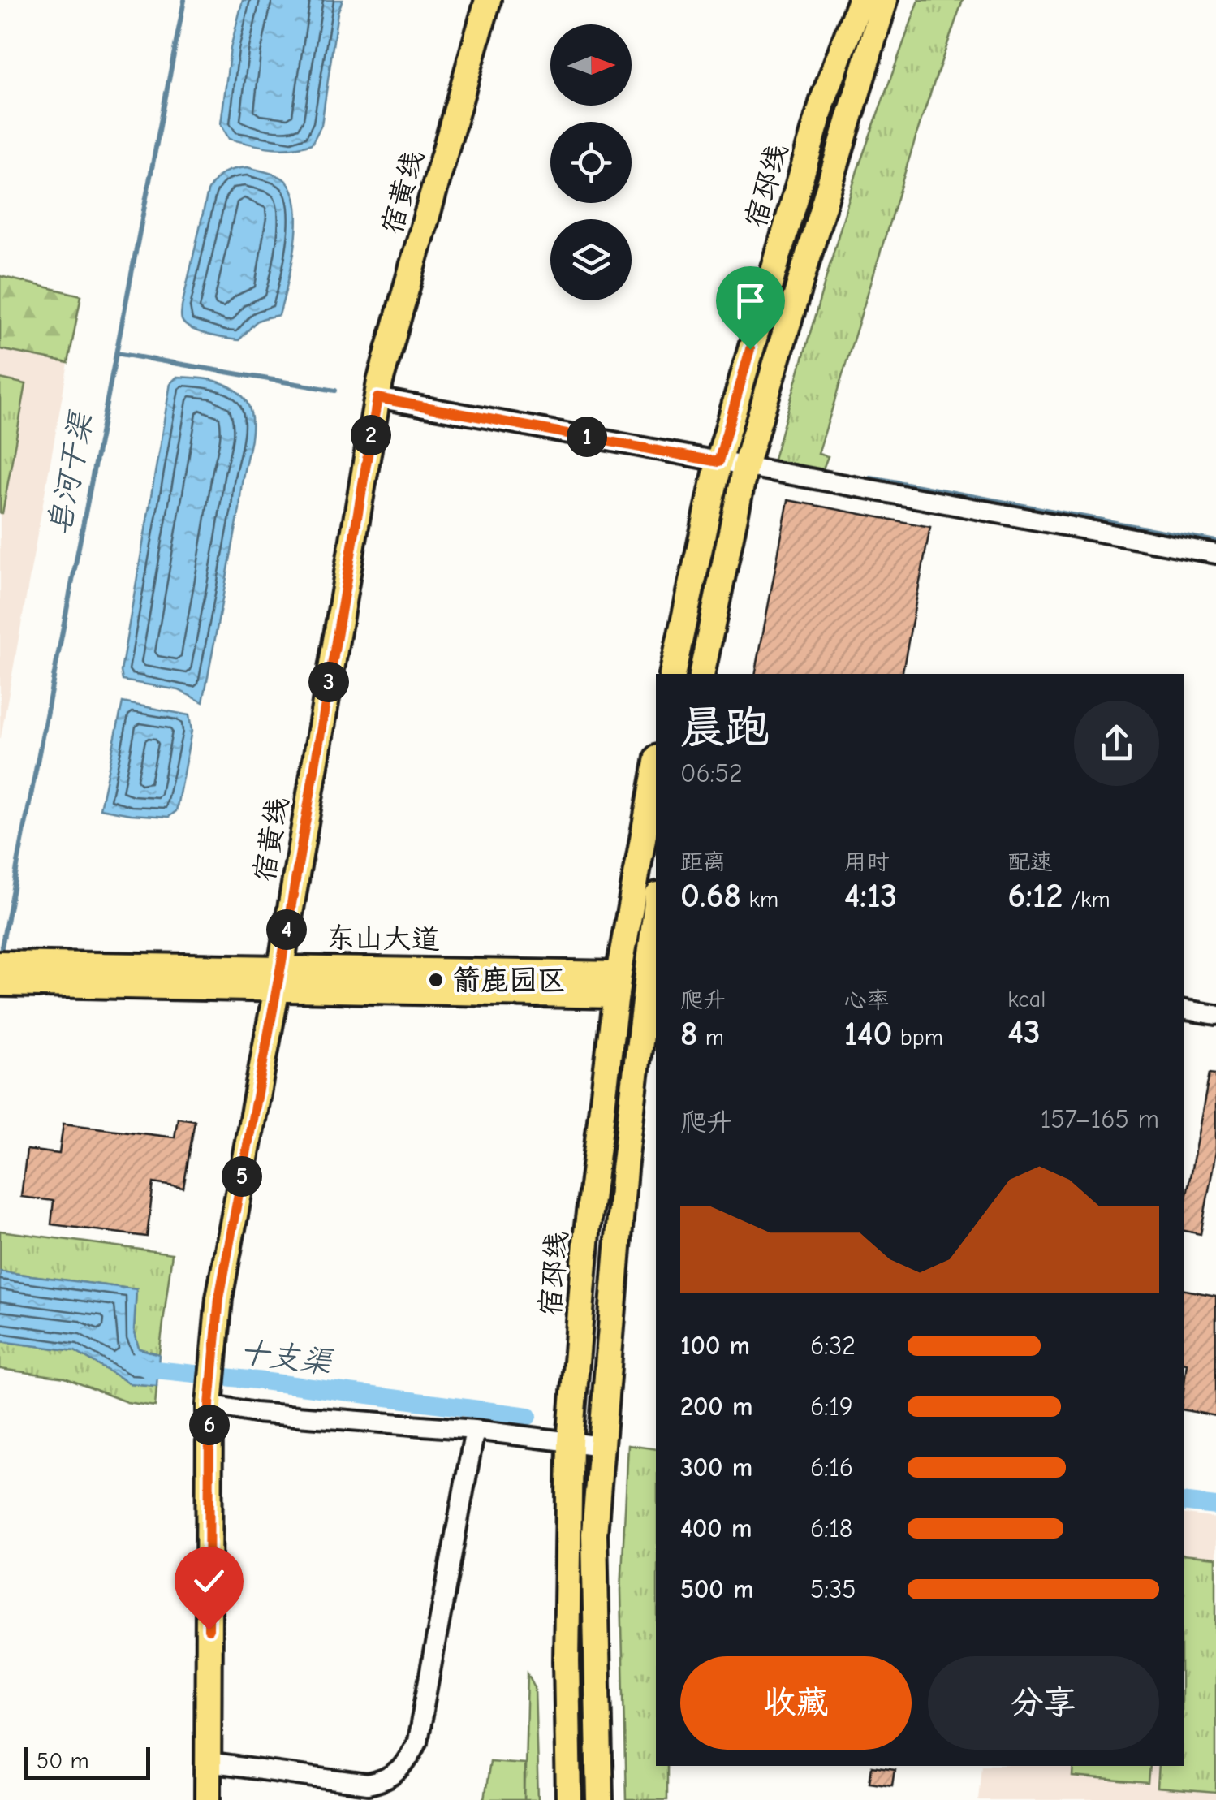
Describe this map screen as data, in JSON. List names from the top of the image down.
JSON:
{
  "streets": {
    "main road": ["宿邳线", "宿黄线", "东山大道"]
  },
  "crossings": [
    ["宿邳线", "东山大道"],
    ["宿黄线", "东山大道"]
  ],
  "water": ["皂河干渠", "十支渠"],
  "places": ["箭鹿园区"],
  "scale_bar": "50 m",
  "north": "right",
  "page": {
    "pins": [
      "2",
      "1",
      "3",
      "4",
      "5",
      "6"
    ],
    "heading": ["晨跑", "06:52"],
    "stats": [
      ["距离", "0.68 km"],
      ["用时", "4:13"],
      ["配速", "6:12 /km"],
      ["爬升", "8 m"],
      ["心率", "140 bpm"],
      ["kcal", "43"]
    ],
    "chart": ["爬升", "157–165 m"],
    "list": [
      {
        "name": "100 m",
        "note": "6:32"
      },
      {
        "name": "200 m",
        "note": "6:19"
      },
      {
        "name": "300 m",
        "note": "6:16"
      },
      {
        "name": "400 m",
        "note": "6:18"
      },
      {
        "name": "500 m",
        "note": "5:35"
      }
    ],
    "buttons": ["收藏", "分享"],
    "scale": "50 m"
  }
}
